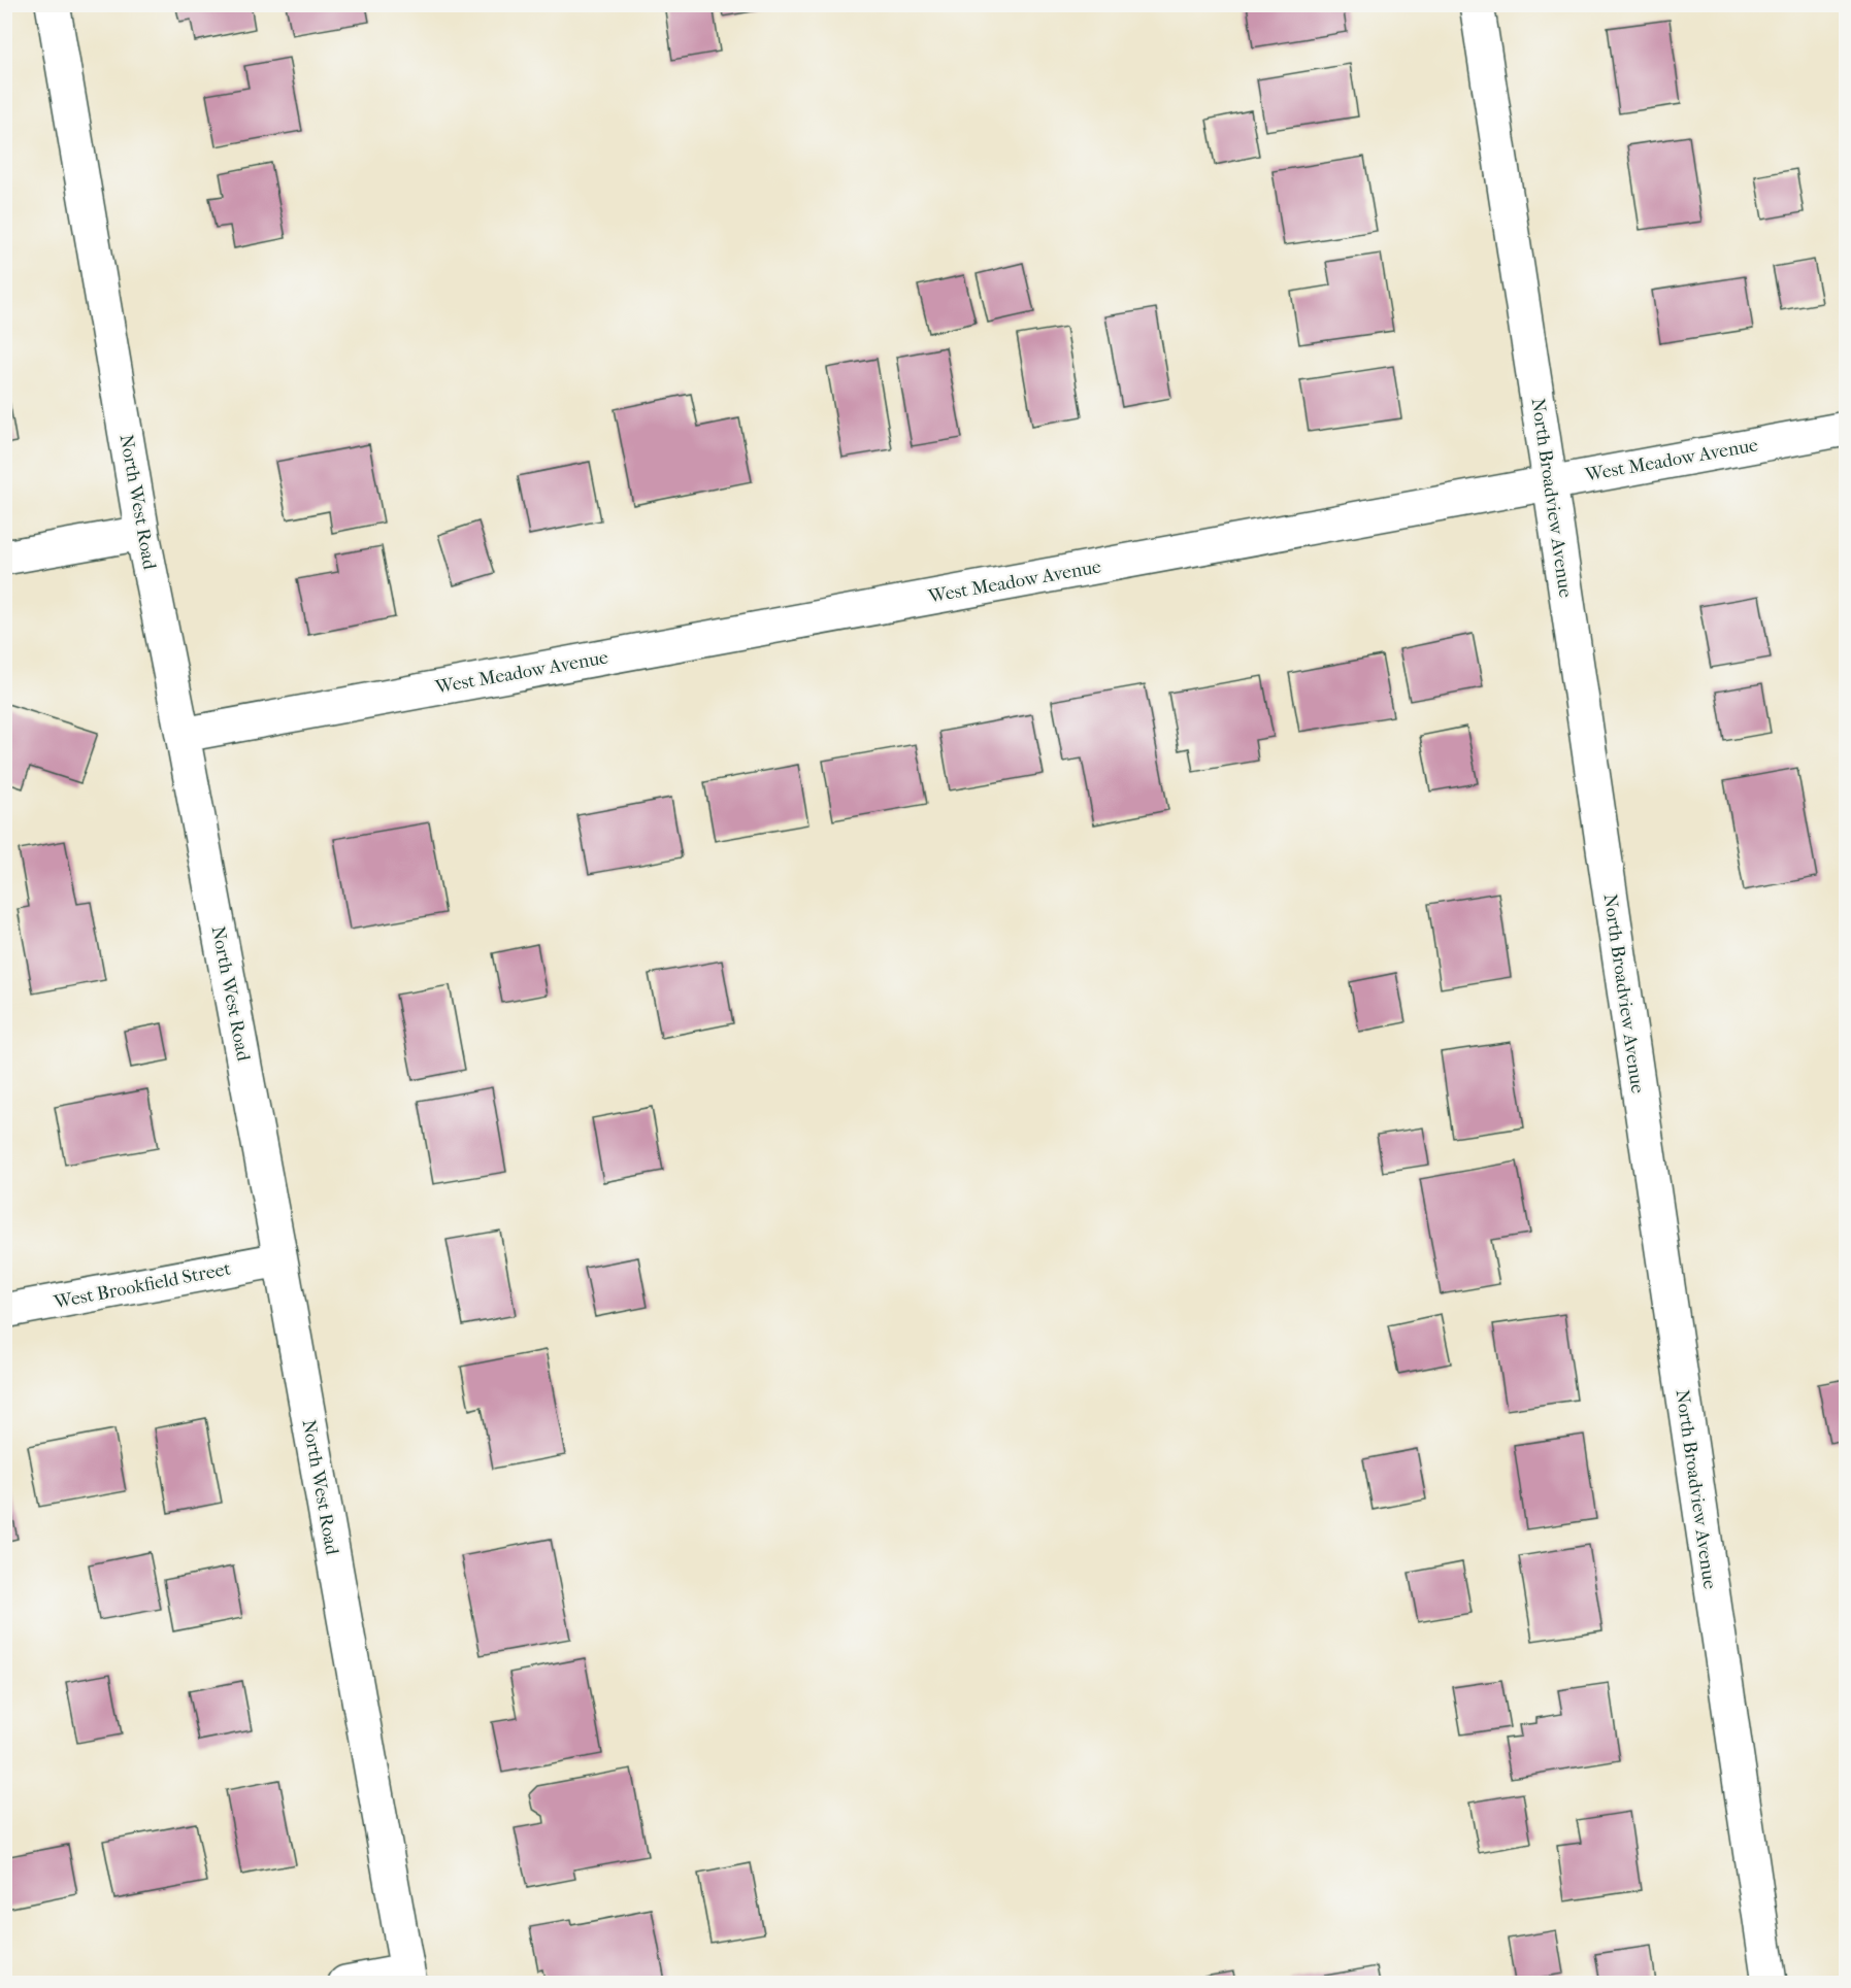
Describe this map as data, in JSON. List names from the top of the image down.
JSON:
{
  "streets": {
    "street": [
      "West Meadow Avenue",
      "North Broadview Avenue",
      "North West Road",
      "West Brookfield Street"
    ]
  },
  "crossings": [
    ["West Meadow Avenue", "North Broadview Avenue"],
    ["West Meadow Avenue", "North West Road"],
    ["North West Road", "West Brookfield Street"]
  ]
}
